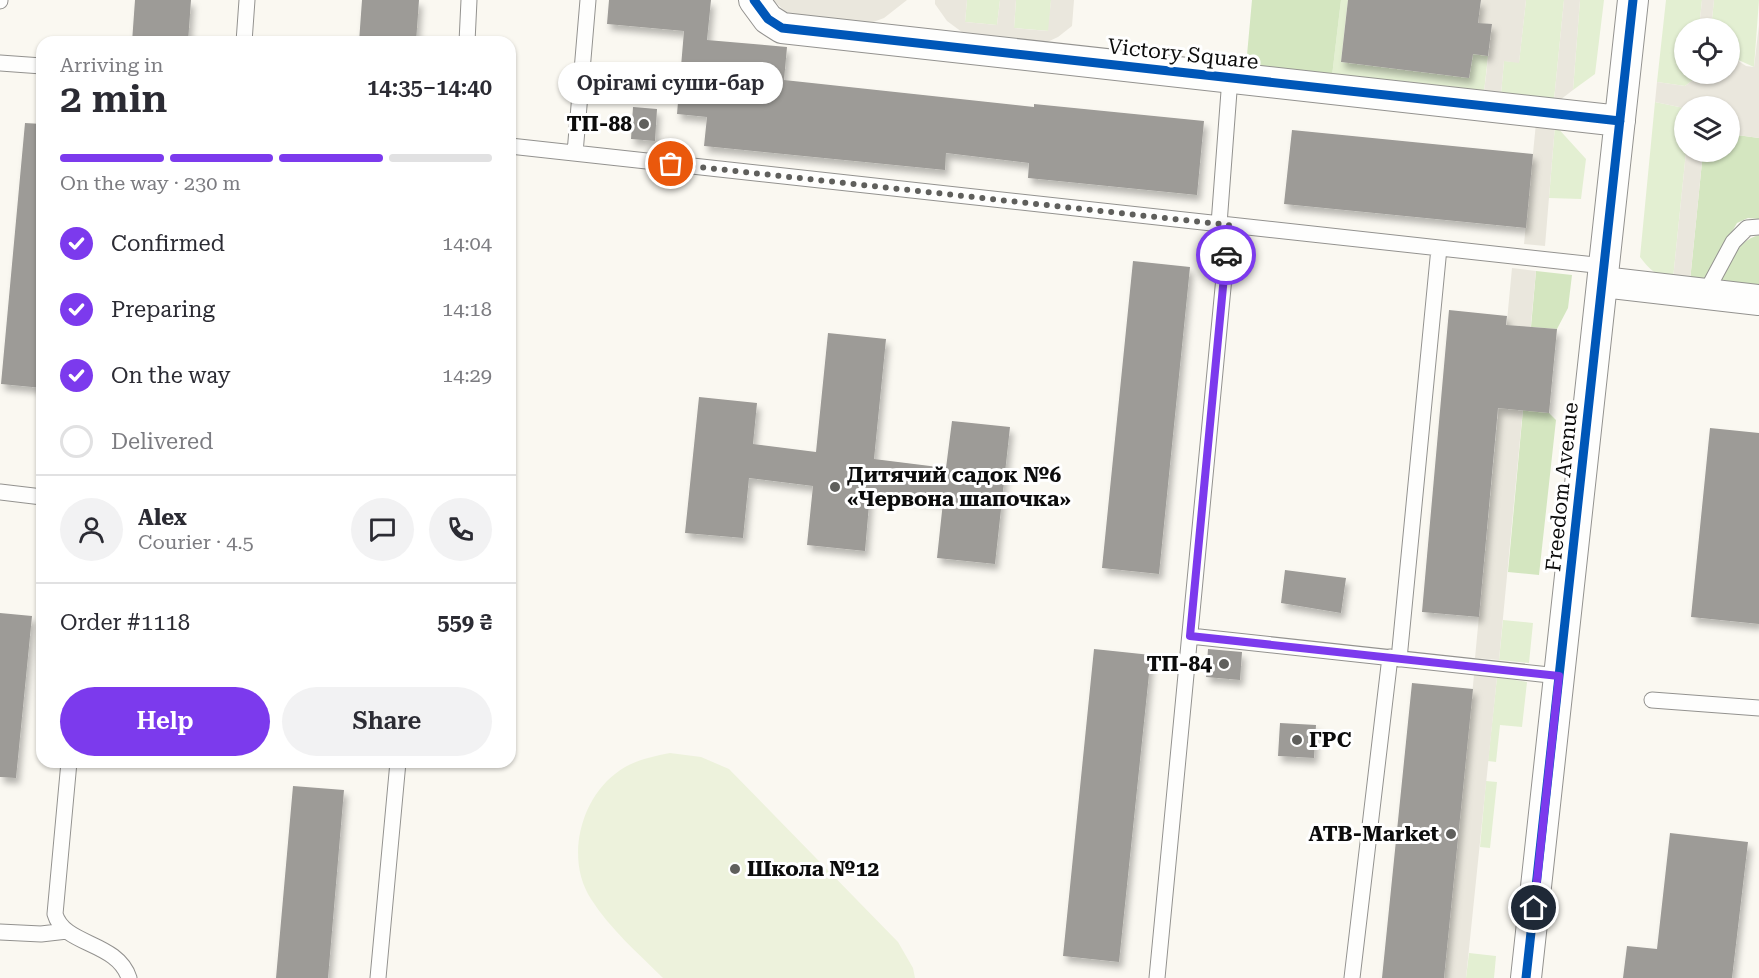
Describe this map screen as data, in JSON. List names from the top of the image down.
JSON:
{
  "streets": {
    "street": ["Victory Square", "Freedom Avenue"]
  },
  "crossings": [
    ["Victory Square", "Freedom Avenue"]
  ],
  "places": [
    "ТП-88",
    "Орігамі суши-бар",
    "Дитячий садок №6 «Червона шапочка»",
    "ТП-84",
    "ГРС",
    "ATB-Market",
    "Школа №12"
  ],
  "page": {
    "heading": ["2 min", "Arriving in", "14:35–14:40"],
    "panel": [
      "Alex",
      "Courier · 4.5",
      "Order #1118",
      "559 ₴"
    ],
    "bubble": "Орігамі суши-бар",
    "bar": "On the way · 230 m",
    "list": [
      ["Confirmed", "14:04"],
      ["Preparing", "14:18"],
      ["On the way", "14:29"],
      "Delivered"
    ],
    "buttons": ["Help", "Share"]
  }
}
